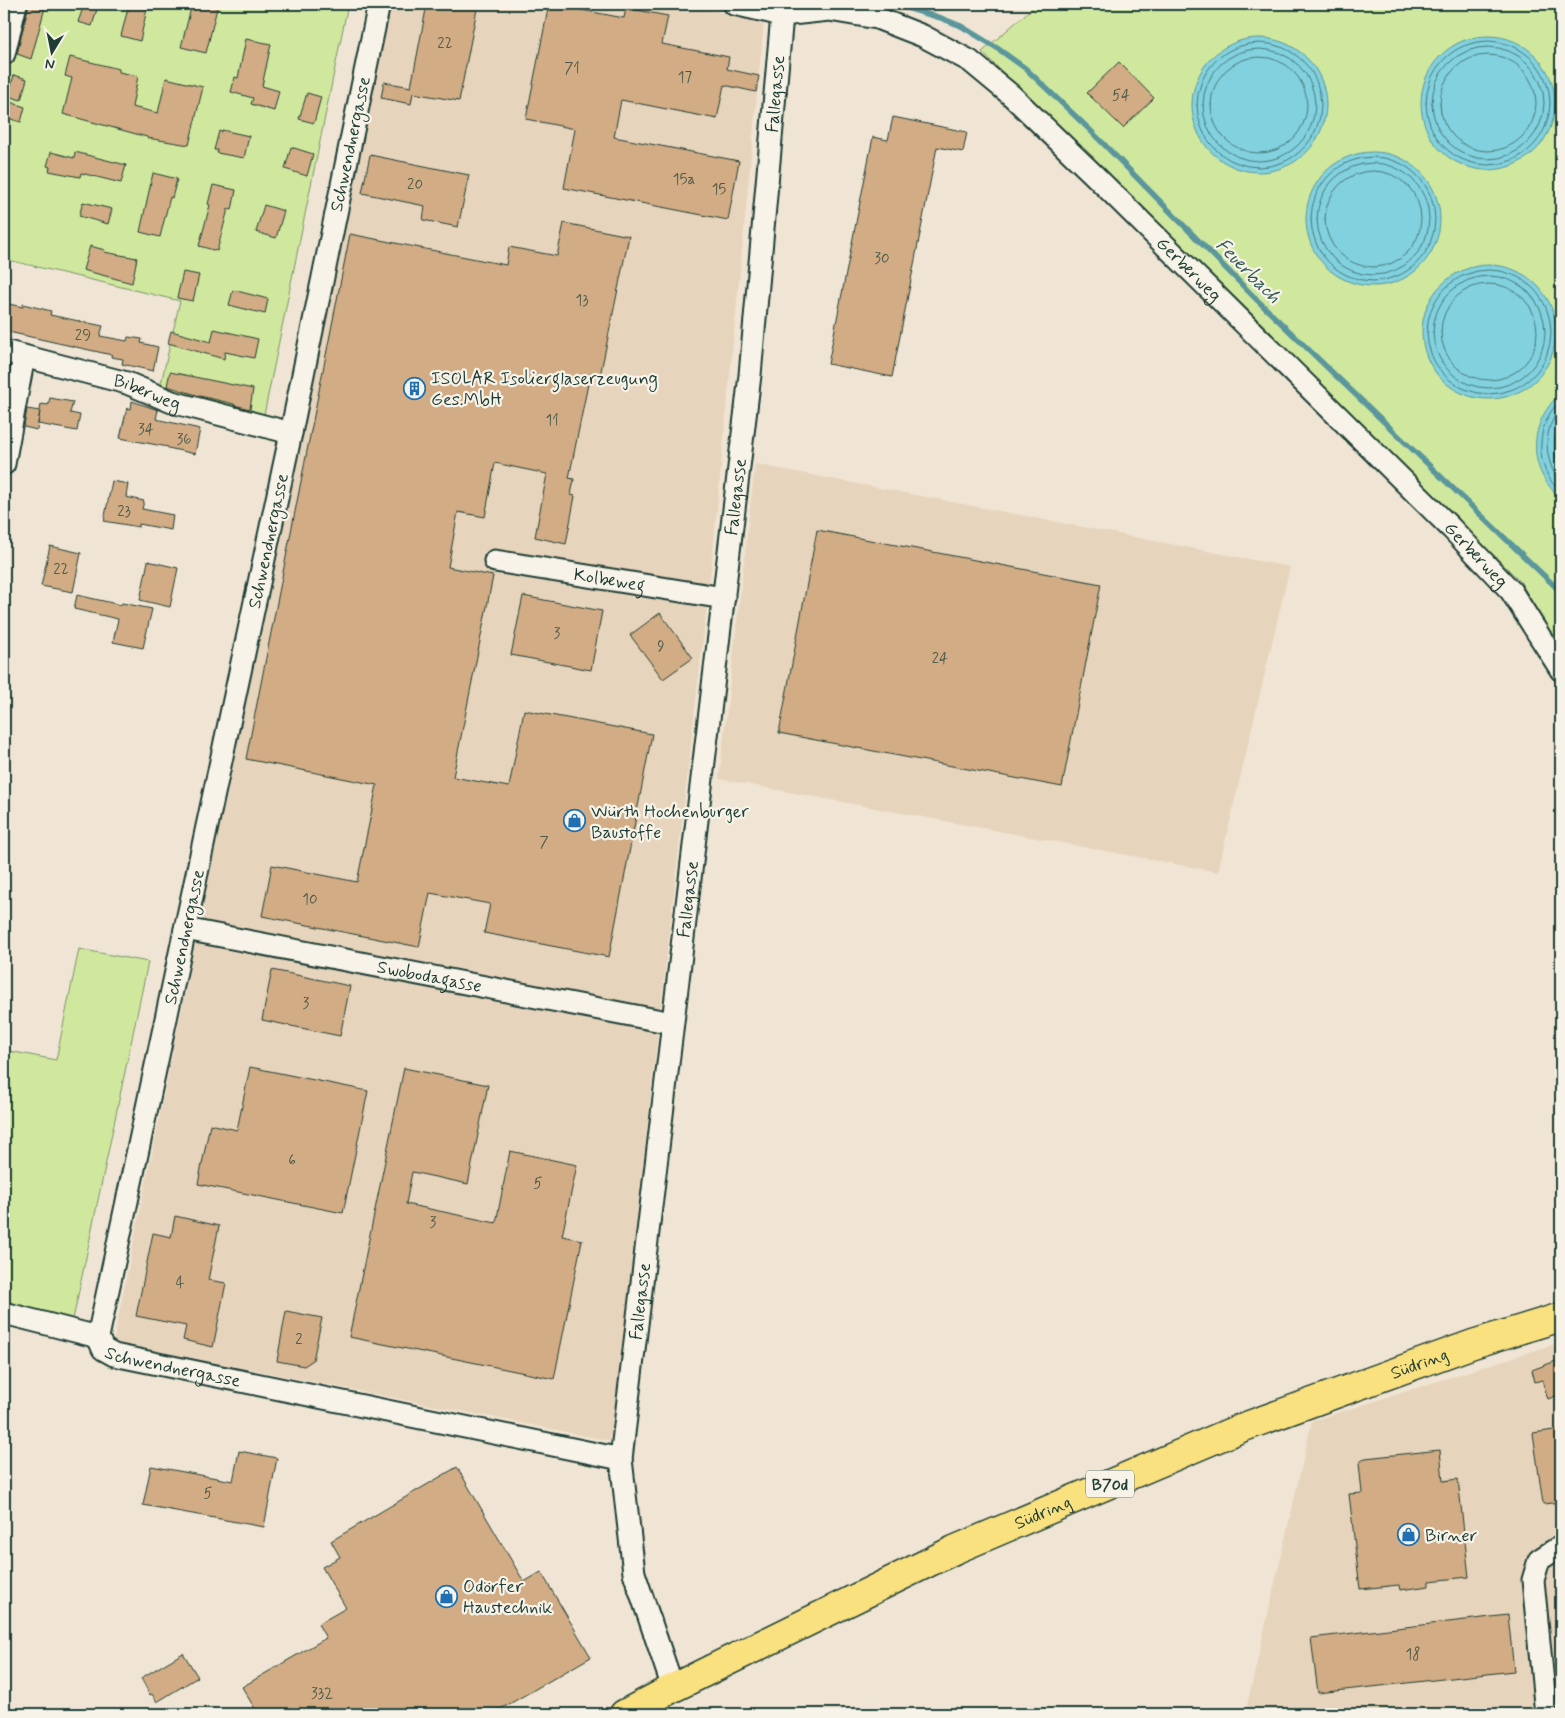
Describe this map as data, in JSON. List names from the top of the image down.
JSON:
{
  "streets": {
    "main road": ["Südring", "B70d"],
    "street": [
      "Fallegasse",
      "Schwendnergasse",
      "Gerberweg",
      "Biberweg",
      "Kolbeweg",
      "Swobodagasse"
    ]
  },
  "crossings": [
    ["Fallegasse", "Schwendnergasse"],
    ["Fallegasse", "Gerberweg"],
    ["Fallegasse", "Kolbeweg"],
    ["Fallegasse", "Swobodagasse"],
    ["Fallegasse", "Südring"],
    ["Schwendnergasse", "Biberweg"],
    ["Schwendnergasse", "Swobodagasse"]
  ],
  "water": ["Feuerbach"],
  "places": {
    "building": ["ISOLAR Isolierglaserzeugung Ges.MbH"],
    "shop": ["Würth Hochenburger Baustoffe", "Birner", "Odörfer Haustechnik"]
  },
  "house_numbers": [
    "22",
    "71",
    "17",
    "54",
    "15a",
    "20",
    "15",
    "30",
    "13",
    "29",
    "11",
    "34",
    "36",
    "23",
    "22",
    "3",
    "9",
    "24",
    "7",
    "10",
    "3",
    "6",
    "5",
    "3",
    "4",
    "2",
    "5",
    "18",
    "332"
  ],
  "north": "bottom"
}
